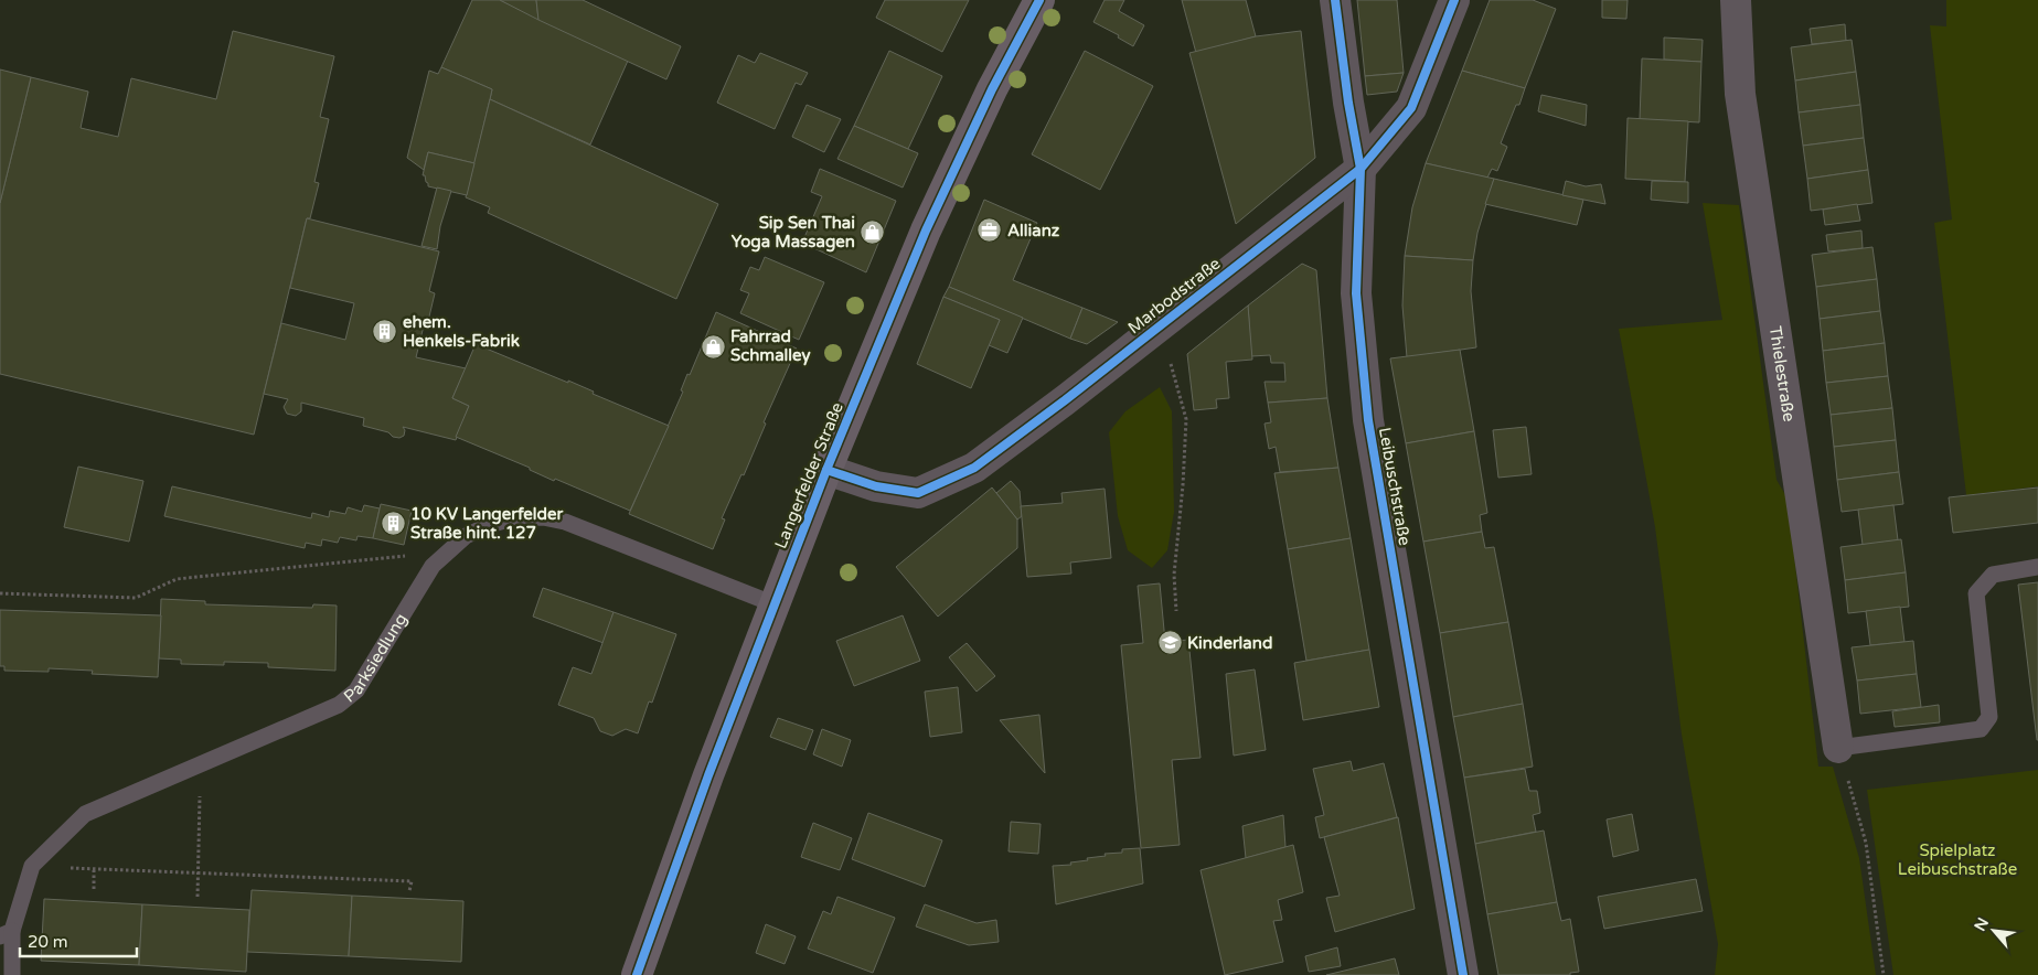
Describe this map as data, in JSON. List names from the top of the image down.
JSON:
{
  "streets": {
    "main road": ["Langerfelder Straße"],
    "street": ["Marbodstraße", "Thielestraße", "Leibuschstraße"],
    "lane": ["Parksiedlung"]
  },
  "crossings": [
    ["Marbodstraße", "Langerfelder Straße"],
    ["Marbodstraße", "Leibuschstraße"],
    ["Langerfelder Straße", "Parksiedlung"]
  ],
  "parks": ["Spielplatz Leibuschstraße"],
  "places": {
    "office": ["Allianz"],
    "shop": ["Sip Sen Thai Yoga Massagen", "Fahrrad Schmalley"],
    "building": ["ehem. Henkels-Fabrik", "10 KV Langerfelder Straße hint. 127"],
    "school or university": ["Kinderland"]
  },
  "scale_bar": "20 m",
  "north": "top left"
}
